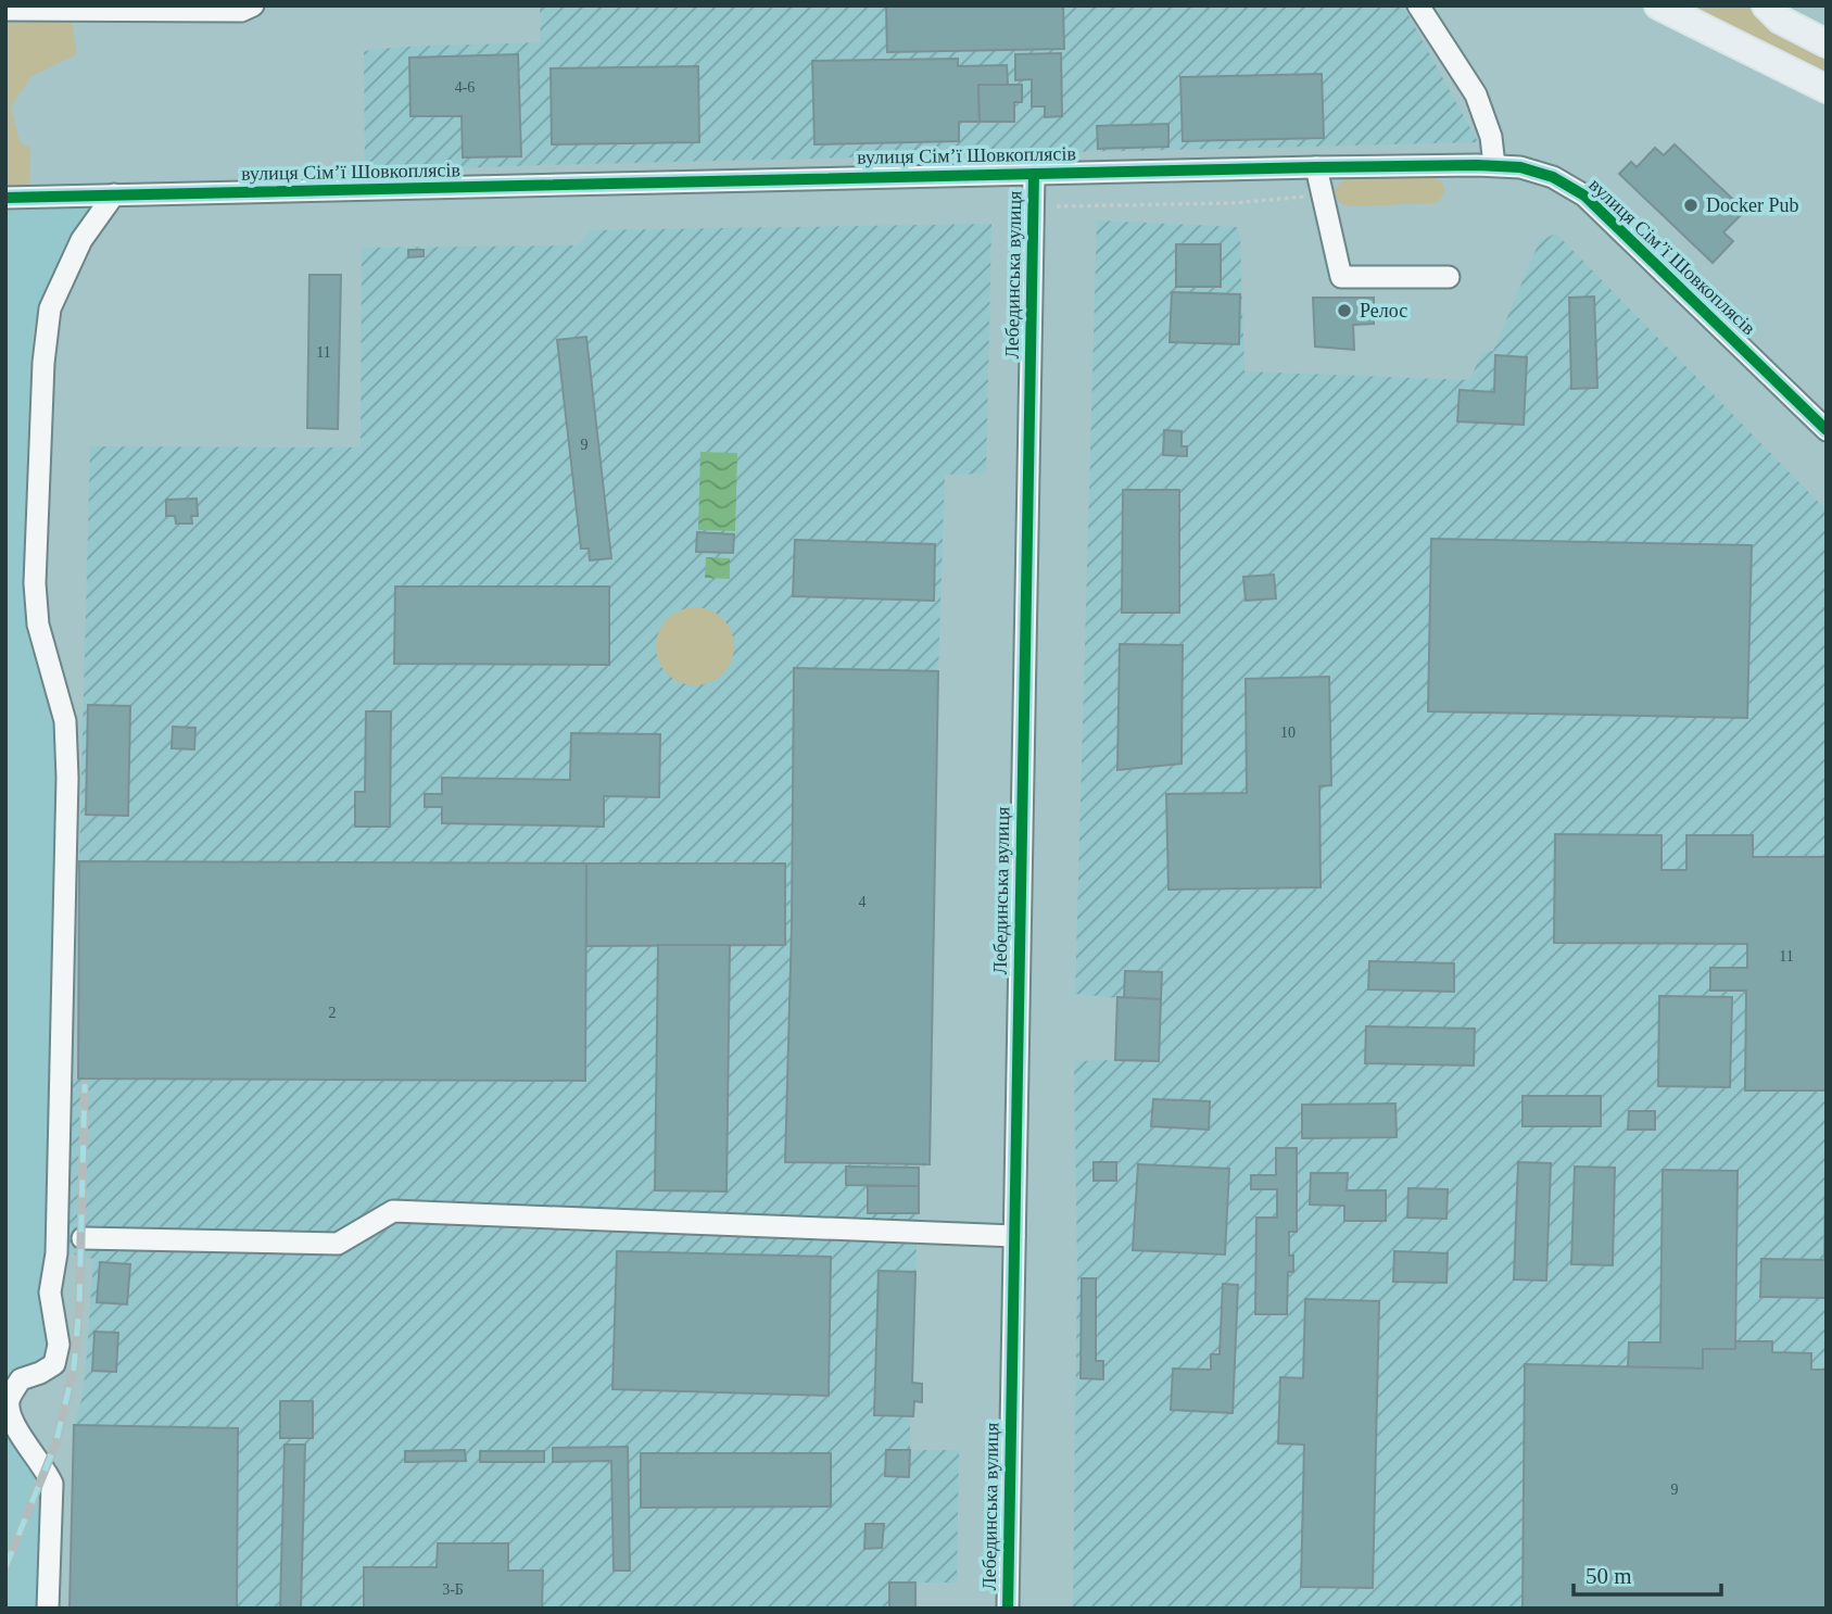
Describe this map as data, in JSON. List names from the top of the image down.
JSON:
{
  "streets": {
    "street": ["вулиця Сімʼї Шовкоплясів", "Лебединська вулиця"]
  },
  "crossings": [
    ["вулиця Сімʼї Шовкоплясів", "Лебединська вулиця"]
  ],
  "places": ["Docker Pub", "Релос"],
  "house_numbers": [
    "4-6",
    "11",
    "9",
    "10",
    "4",
    "11",
    "2",
    "9",
    "3-Б"
  ],
  "scale_bar": "50 m"
}
